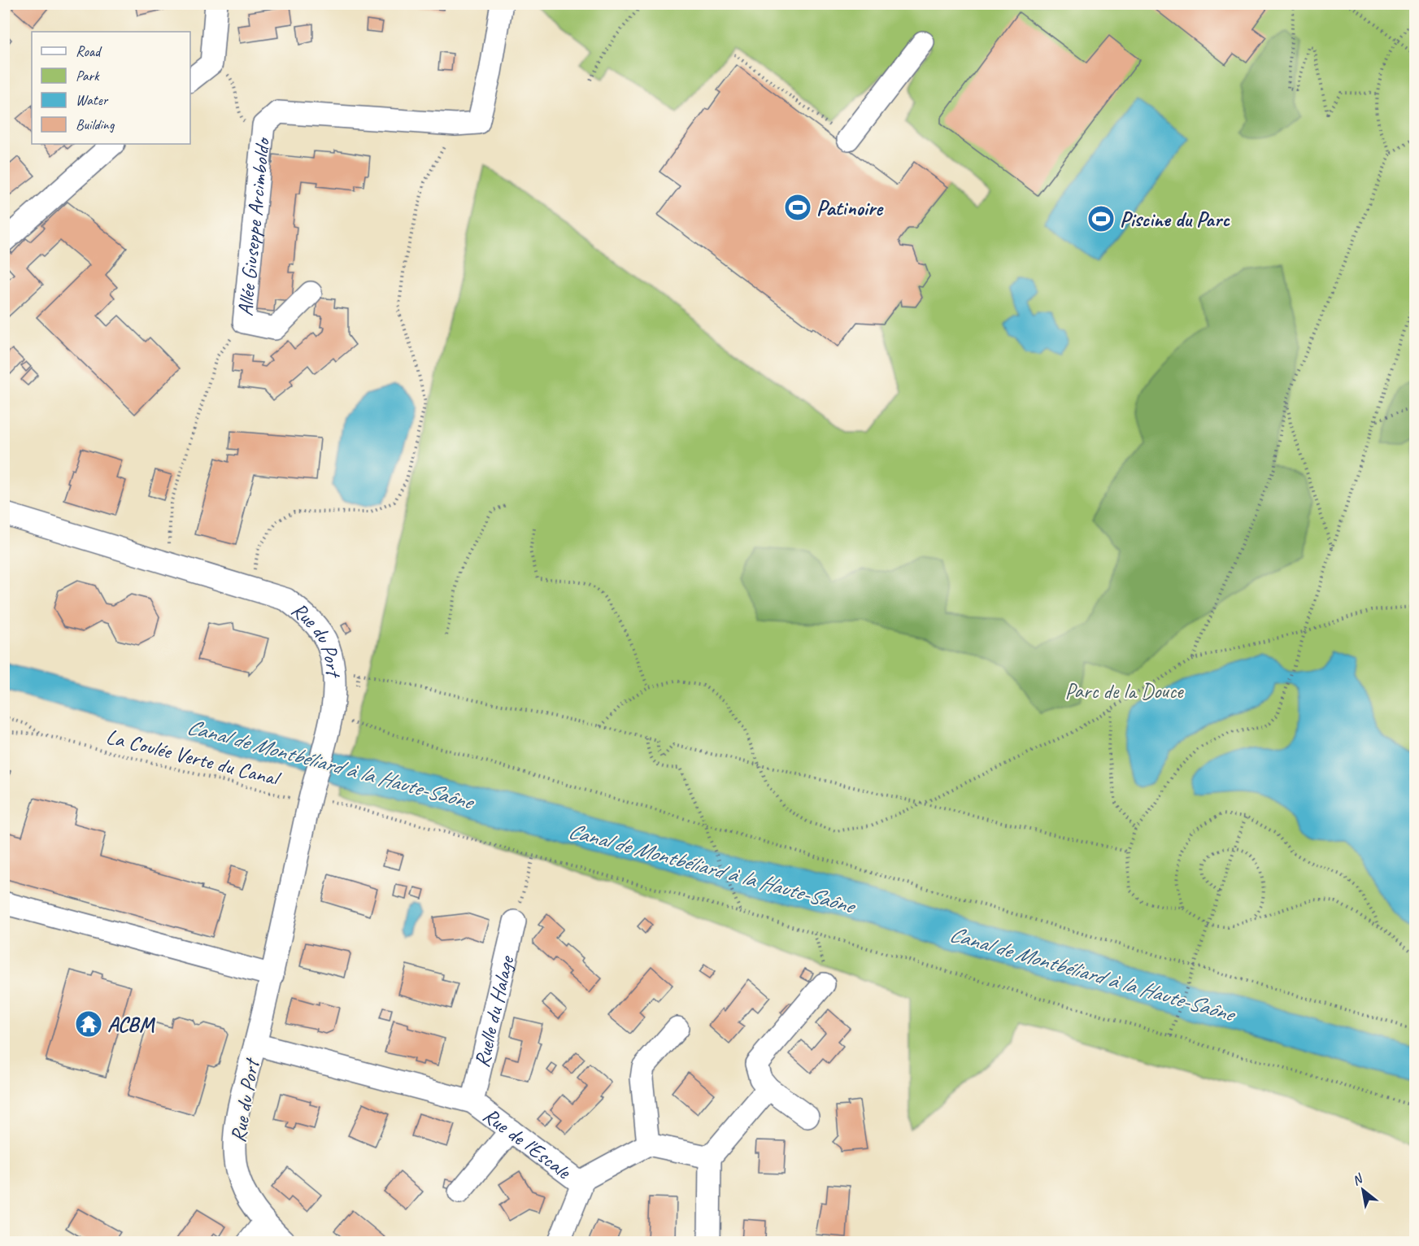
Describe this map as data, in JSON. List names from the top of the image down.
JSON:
{
  "streets": {
    "street": [
      "Allée Giuseppe Arcimboldo",
      "Rue du Port",
      "Ruelle du Halage",
      "Rue de l'Escale"
    ],
    "path": ["La Coulée Verte du Canal"]
  },
  "crossings": [
    ["Rue du Port", "La Coulée Verte du Canal"],
    ["Rue du Port", "Rue de l'Escale"],
    ["Ruelle du Halage", "Rue de l'Escale"]
  ],
  "water": ["Canal de Montbéliard à la Haute-Saône"],
  "parks": ["Parc de la Douce"],
  "places": {
    "sports": ["Patinoire", "Piscine du Parc"],
    "temple": ["ACBM"]
  },
  "legend": [
    "Road",
    "Park",
    "Water",
    "Building"
  ],
  "north": "top left"
}
